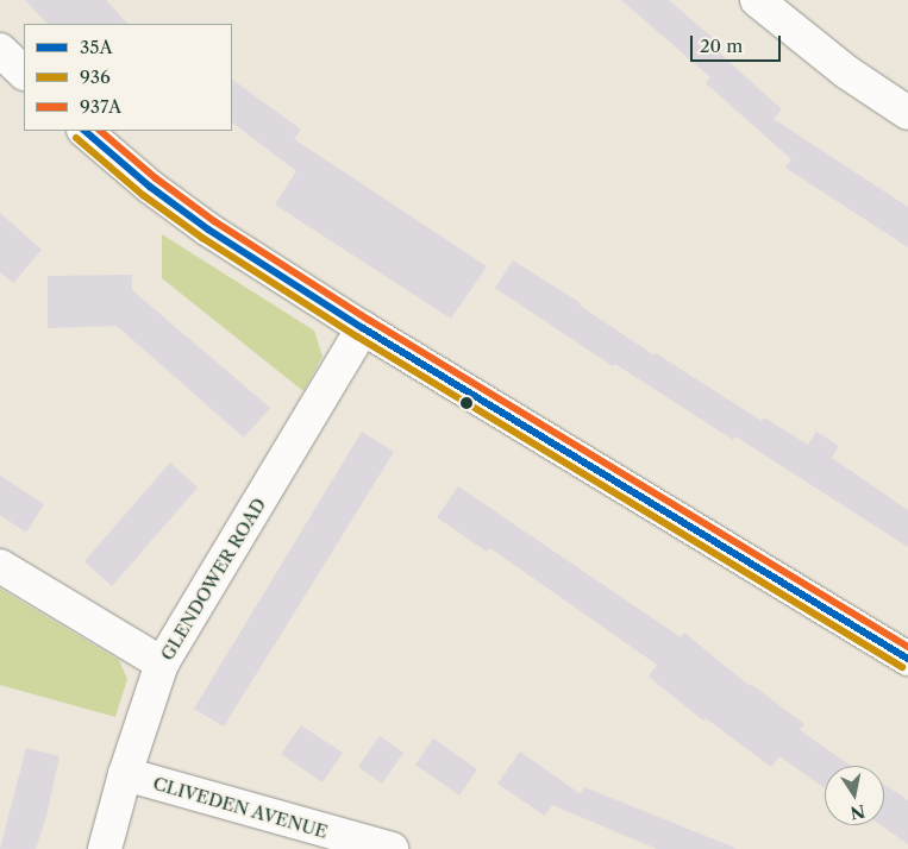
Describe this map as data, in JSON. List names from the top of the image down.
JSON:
{
  "streets": {
    "street": ["GLENDOWER ROAD", "CLIVEDEN AVENUE"]
  },
  "crossings": [
    ["GLENDOWER ROAD", "CLIVEDEN AVENUE"]
  ],
  "lines": ["transit line 35A", "transit line 937A", "transit line 936"],
  "legend": ["35A", "936", "937A"],
  "scale_bar": "20 m",
  "north": "bottom"
}
